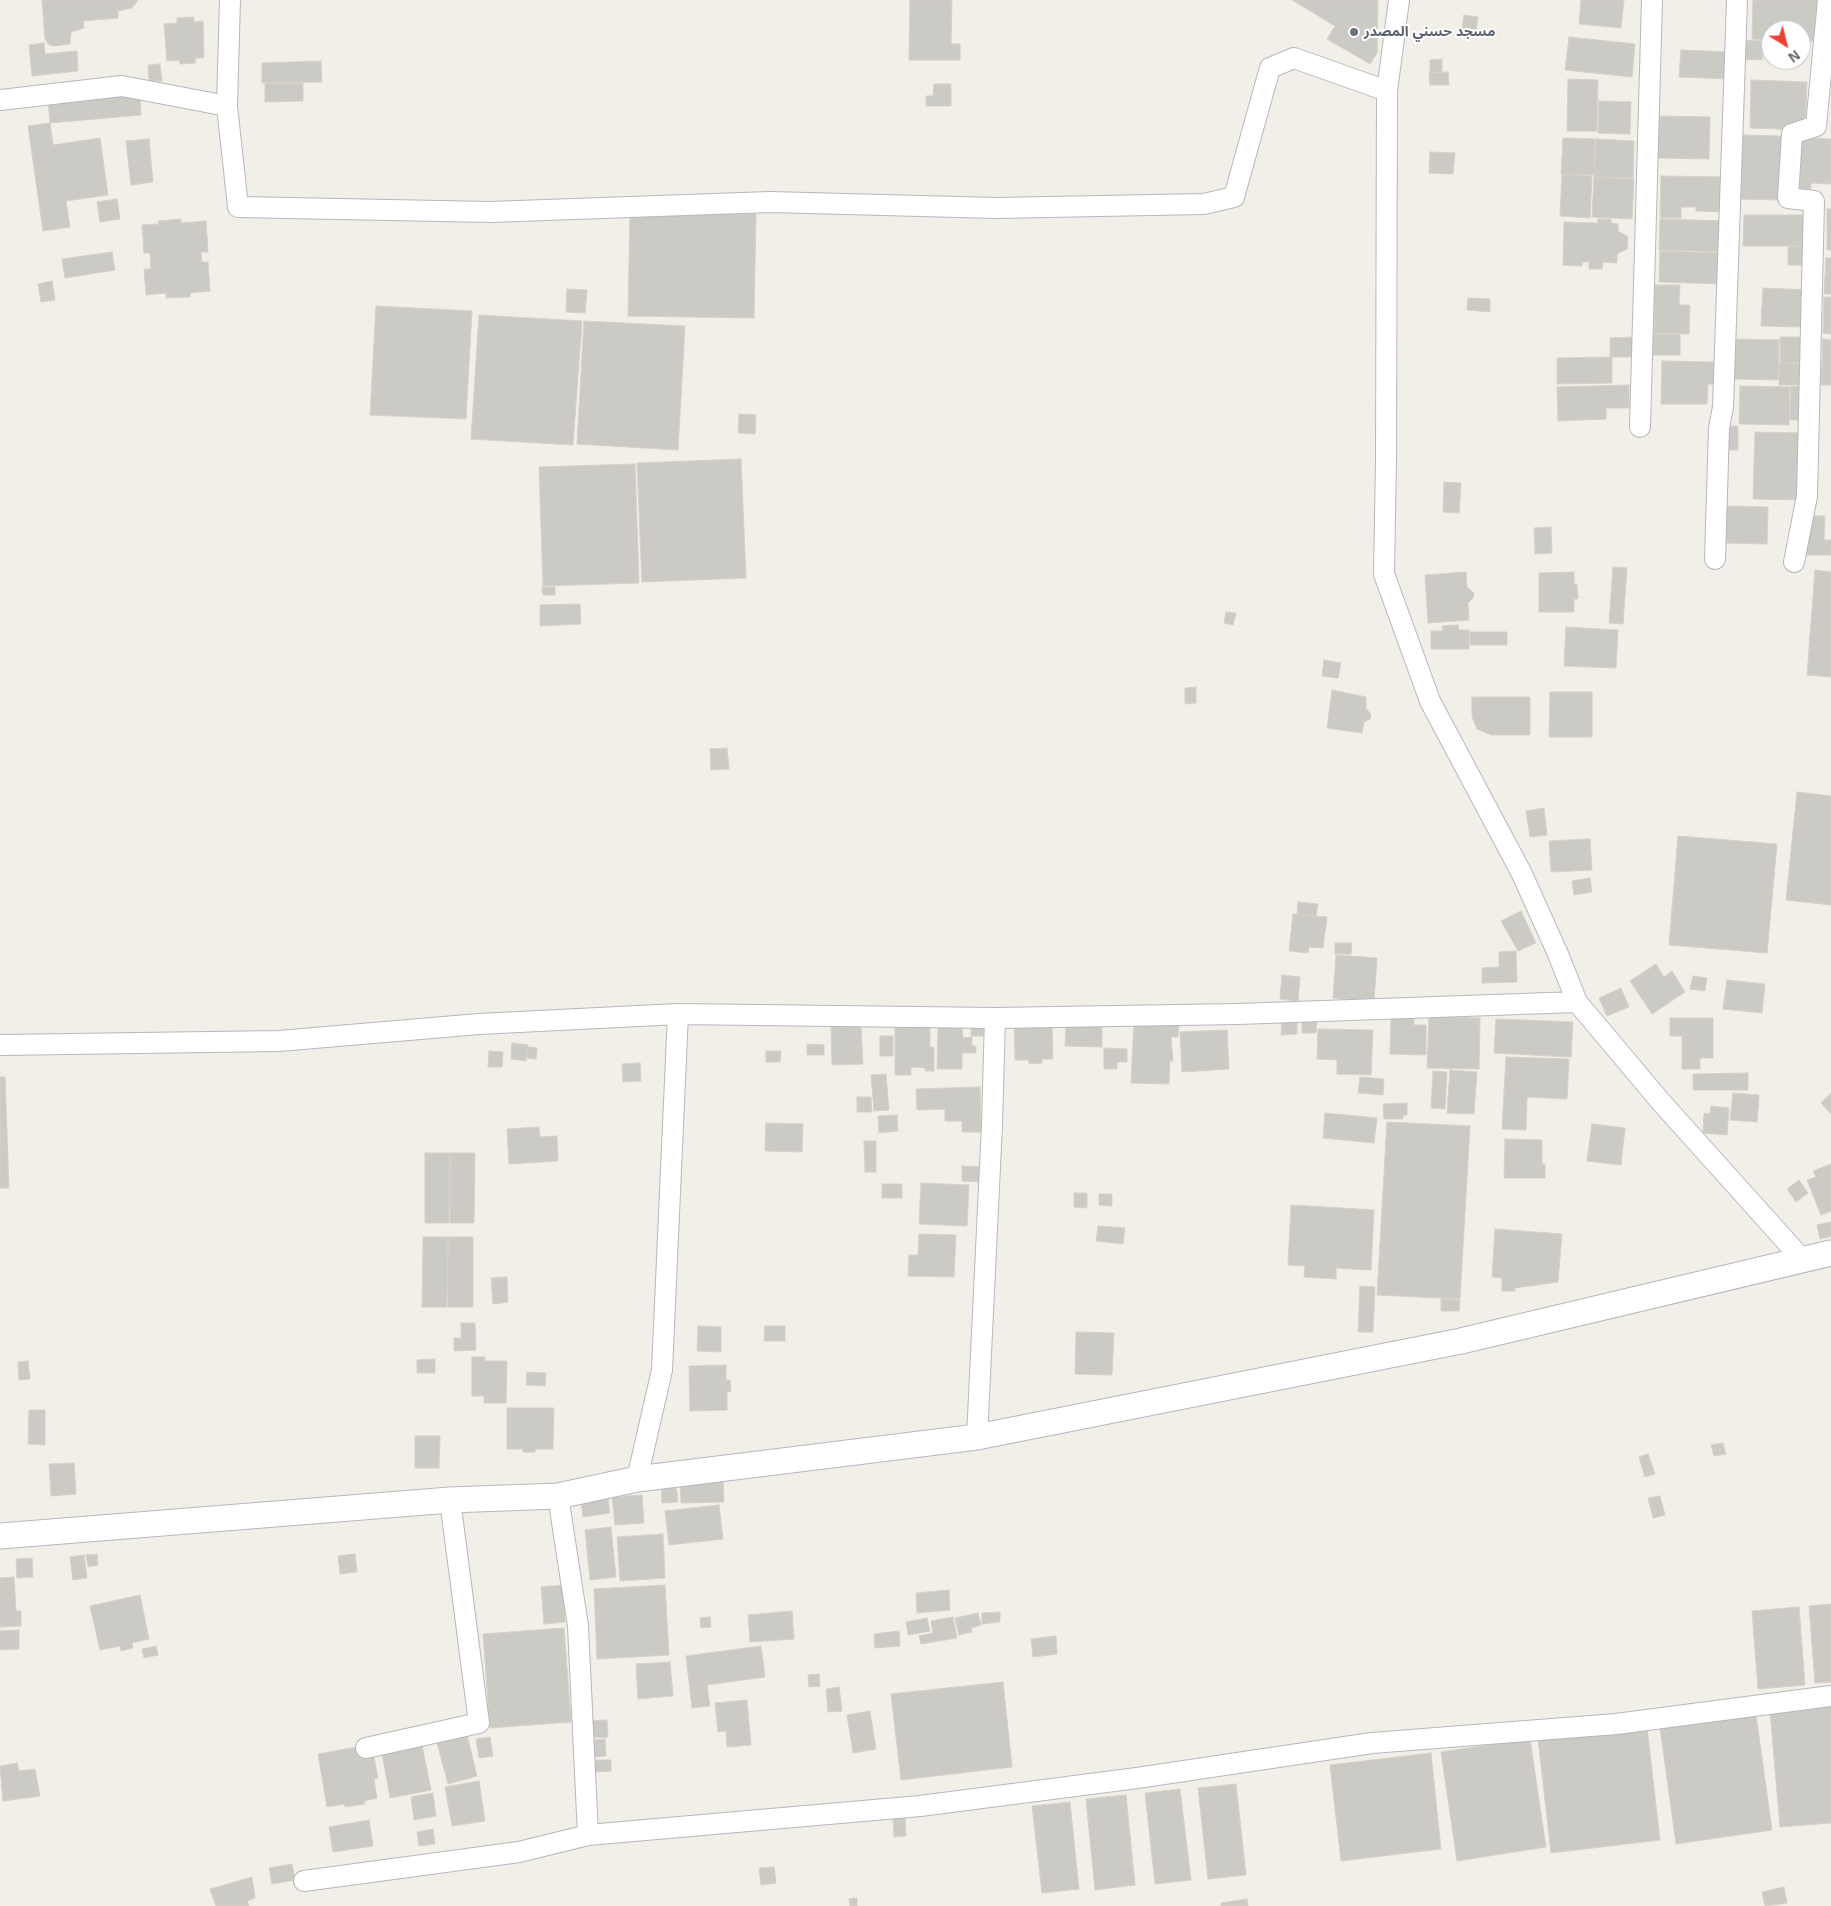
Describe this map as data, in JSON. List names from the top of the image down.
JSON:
{
  "places": ["مسجد حسني المصدر"],
  "north": "bottom right"
}
